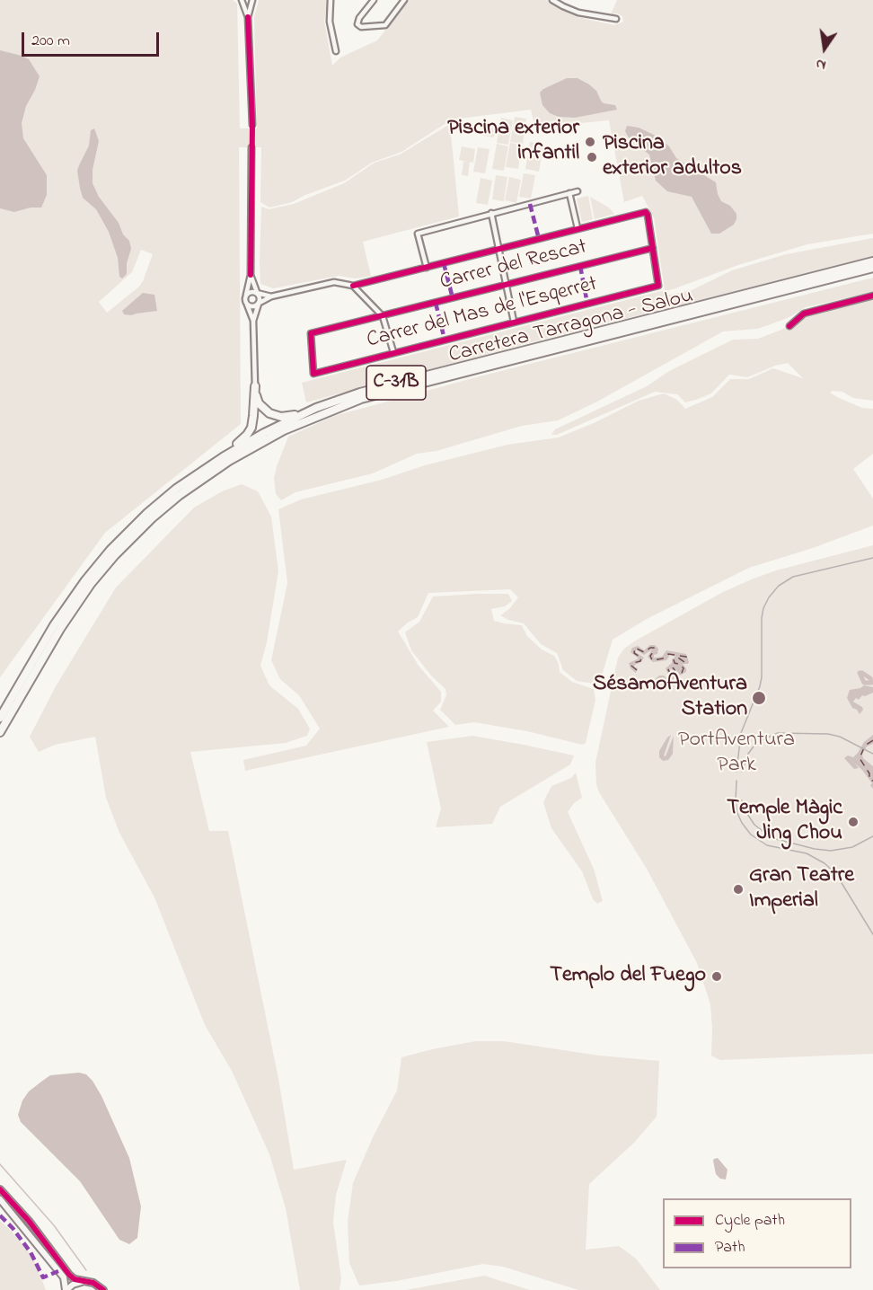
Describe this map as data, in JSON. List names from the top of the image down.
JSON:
{
  "streets": {
    "highway": ["Carretera Tarragona - Salou", "C-31B"],
    "street": ["Carrer del Rescat", "Carrer del Mas de l'Esqerret"]
  },
  "crossings": [
    ["Carrer del Rescat", "Carrer del Mas de l'Esqerret"]
  ],
  "parks": ["PortAventura Park"],
  "places": [
    "Piscina exterior infantil",
    "Piscina exterior adultos",
    "SésamoAventura Station",
    "Temple Màgic Jing Chou",
    "Gran Teatre Imperial",
    "Templo del Fuego"
  ],
  "legend": ["Cycle path", "Path"],
  "scale_bar": "200 m",
  "north": "bottom"
}
